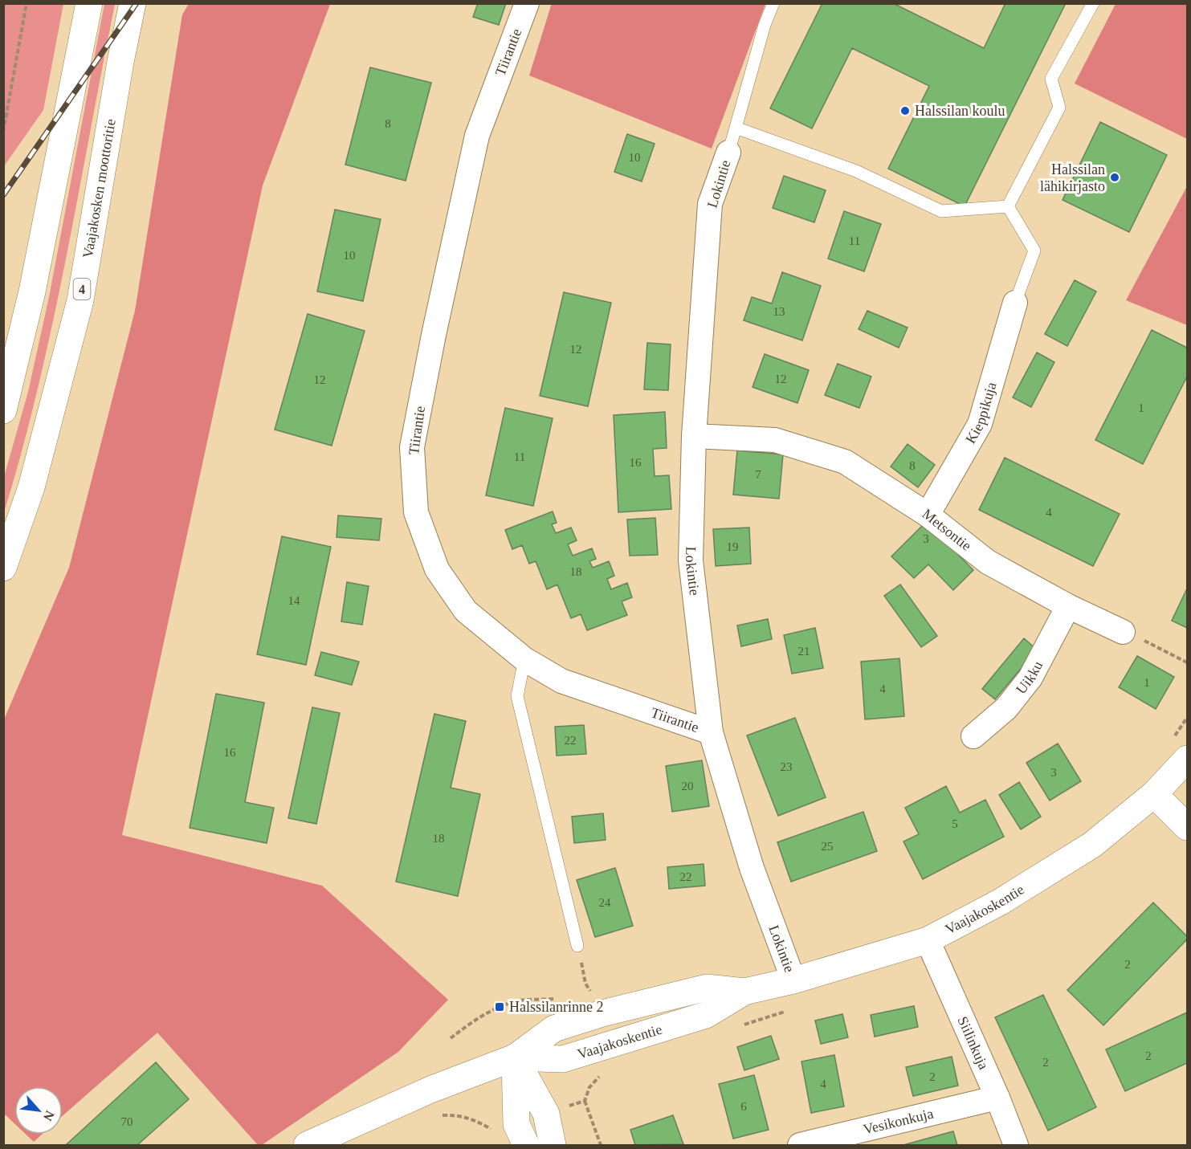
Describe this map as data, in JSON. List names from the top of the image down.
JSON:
{
  "streets": {
    "main road": ["Vaajakosken moottoritie", "4", "Vaajakoskentie"],
    "street": [
      "Tiirantie",
      "Lokintie",
      "Kieppikuja",
      "Metsontie",
      "Uikku",
      "Siilinkuja",
      "Vesikonkuja"
    ]
  },
  "crossings": [
    ["Tiirantie", "Lokintie"],
    ["Lokintie", "Metsontie"],
    ["Lokintie", "Vaajakoskentie"],
    ["Kieppikuja", "Metsontie"],
    ["Metsontie", "Uikku"],
    ["Vaajakoskentie", "Siilinkuja"],
    ["Siilinkuja", "Vesikonkuja"]
  ],
  "places": {
    "other": ["Halssilan koulu", "Halssilan lähikirjasto"],
    "transit": ["Halssilanrinne 2"]
  },
  "house_numbers": [
    "8",
    "10",
    "11",
    "10",
    "13",
    "12",
    "12",
    "12",
    "1",
    "11",
    "16",
    "8",
    "7",
    "4",
    "3",
    "19",
    "18",
    "14",
    "21",
    "1",
    "4",
    "22",
    "16",
    "23",
    "3",
    "20",
    "5",
    "18",
    "25",
    "22",
    "24",
    "2",
    "2",
    "2",
    "2",
    "4",
    "6",
    "70"
  ],
  "north": "bottom right"
}
